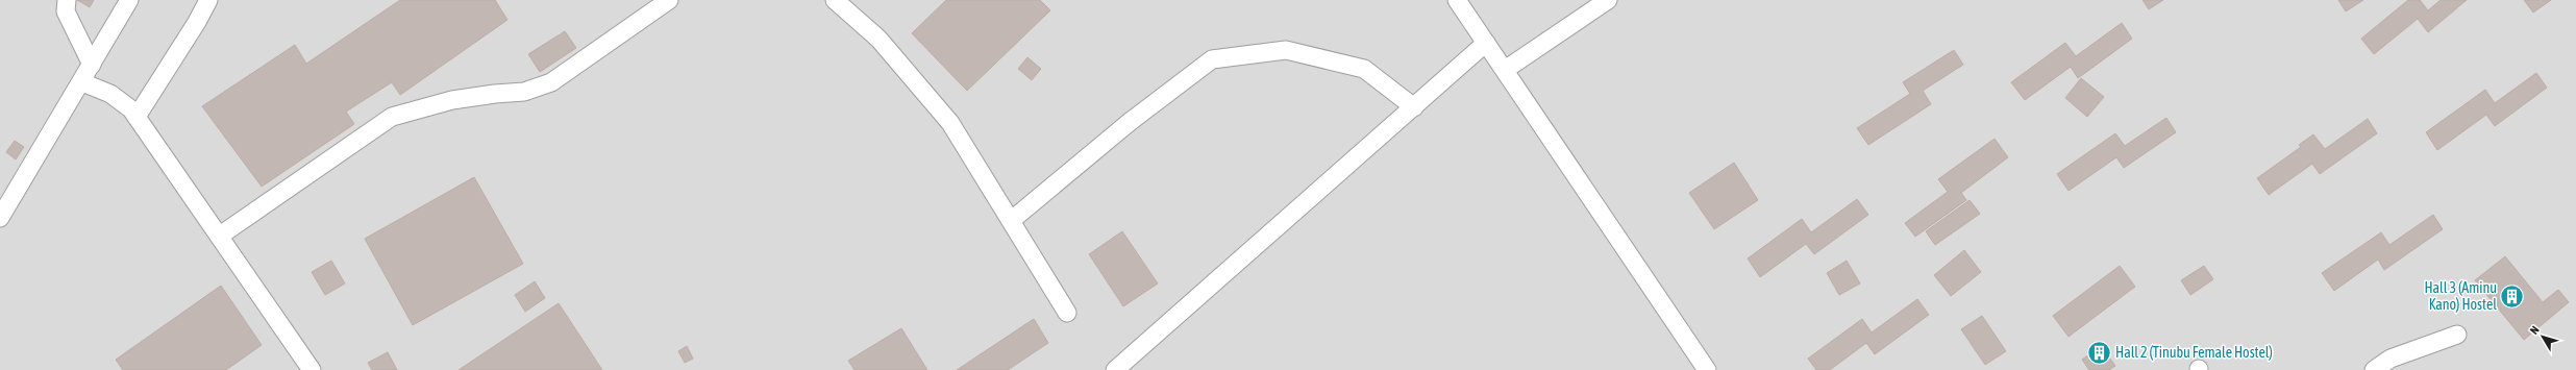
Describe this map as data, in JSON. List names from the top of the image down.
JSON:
{
  "places": {
    "building": ["Hall 3 (Aminu Kano) Hostel", "Hall 2 (Tinubu Female Hostel)"]
  },
  "north": "top left"
}
